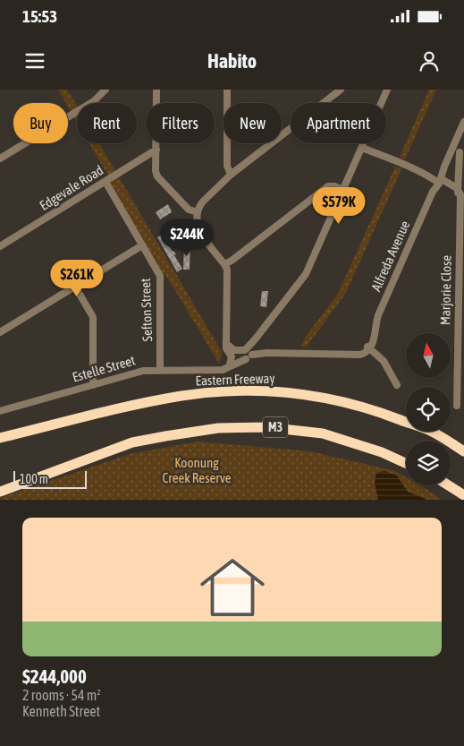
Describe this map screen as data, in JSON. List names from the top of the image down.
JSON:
{
  "streets": {
    "highway": ["Eastern Freeway", "M3"],
    "street": [
      "Edgevale Road",
      "Alfreda Avenue",
      "Marjorie Close",
      "Sefton Street",
      "Estelle Street"
    ]
  },
  "crossings": [
    ["Edgevale Road", "Sefton Street"],
    ["Alfreda Avenue", "Estelle Street"],
    ["Sefton Street", "Estelle Street"]
  ],
  "parks": ["Koonung Creek Reserve"],
  "scale_bar": "100 m",
  "north": "top",
  "page": {
    "status": "15:53",
    "header": "Habito",
    "chip": [
      "Buy",
      "Rent",
      "Filters",
      "New",
      "Apartment"
    ],
    "price": ["$579K", "$244K", "$261K"],
    "scale": "100 m",
    "list": [
      {
        "name": "$244,000",
        "note": "2 rooms · 54 m² · Kenneth Street"
      }
    ]
  }
}
